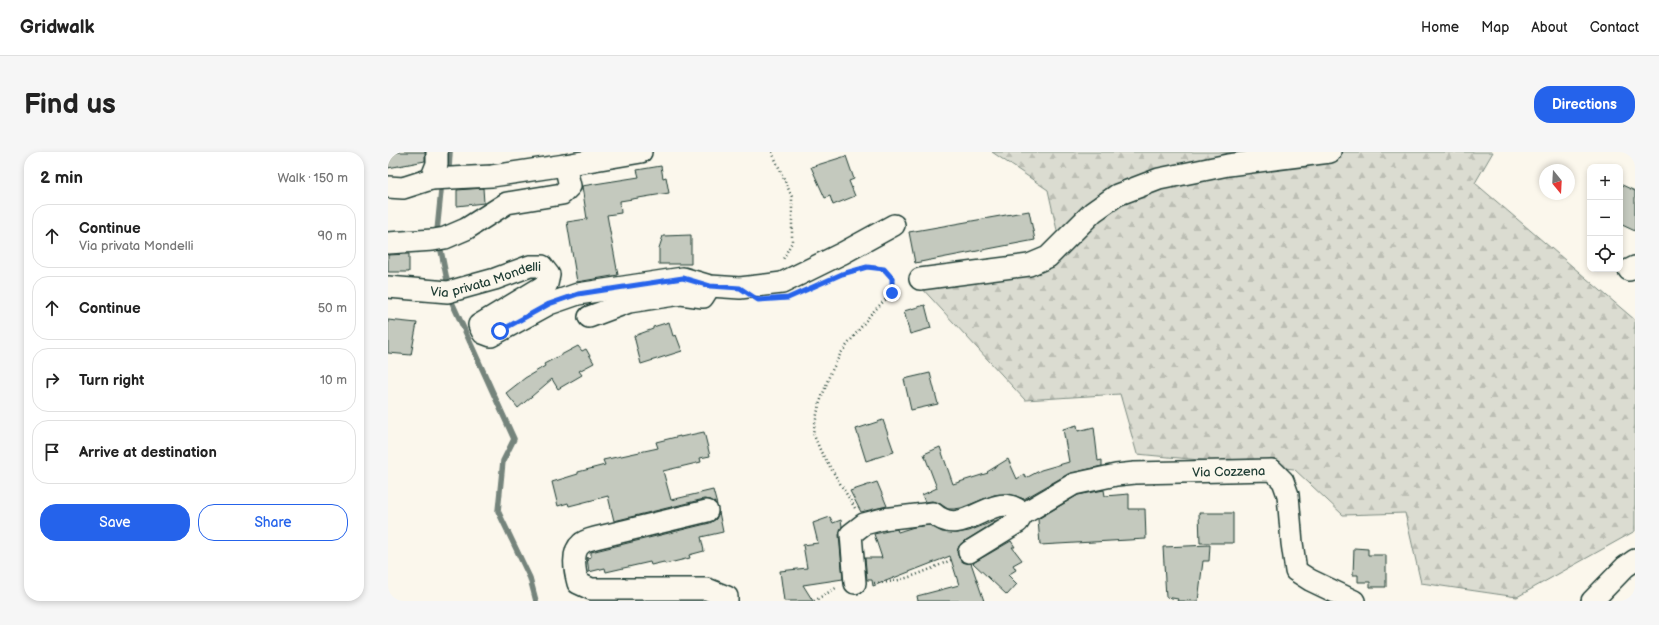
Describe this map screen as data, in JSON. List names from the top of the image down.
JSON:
{
  "streets": {
    "street": ["Via privata Mondelli", "Via Cozzena"]
  },
  "north": "bottom",
  "page": {
    "header": "Gridwalk",
    "nav": [
      "Home",
      "Map",
      "About",
      "Contact"
    ],
    "buttons": [
      "Directions",
      ["Save", "Share"]
    ],
    "title": "Find us",
    "heading": ["2 min", "Walk · 150 m"],
    "map_buttons": ["+", "−"],
    "list": [
      ["Continue", "Via privata Mondelli", "90 m"],
      ["Continue", "50 m"],
      ["Turn right", "10 m"],
      "Arrive at destination"
    ]
  }
}
